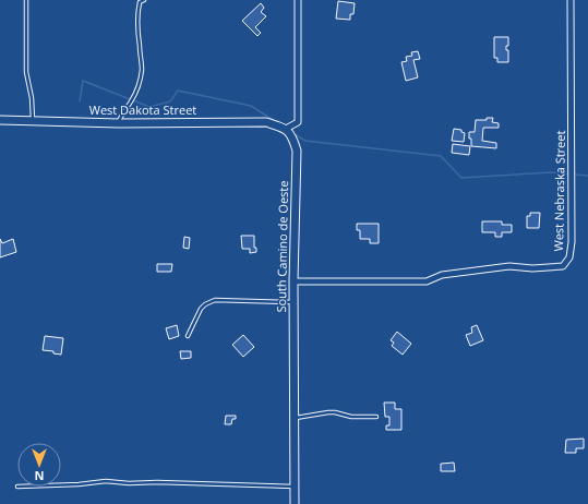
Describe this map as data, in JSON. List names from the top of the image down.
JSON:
{
  "streets": {
    "street": ["West Dakota Street", "West Nebraska Street", "South Camino de Oeste"]
  },
  "crossings": [
    ["West Dakota Street", "South Camino de Oeste"],
    ["West Nebraska Street", "South Camino de Oeste"]
  ],
  "north": "bottom"
}
